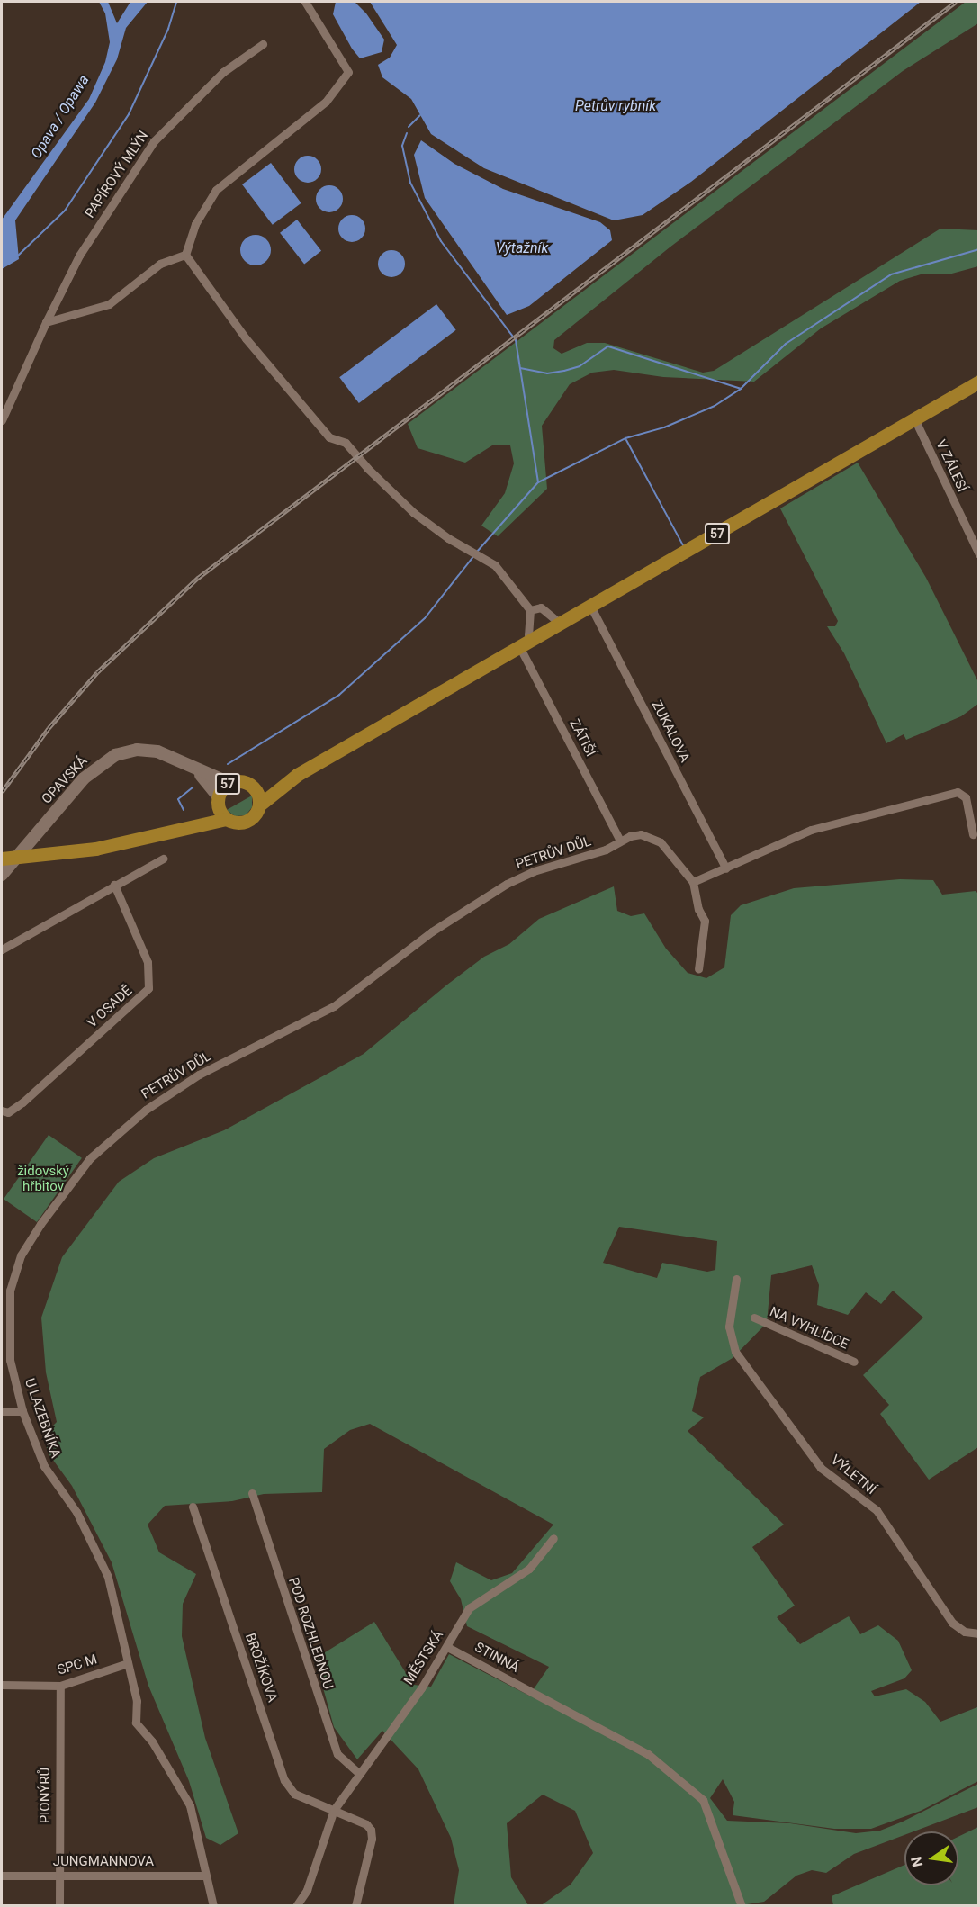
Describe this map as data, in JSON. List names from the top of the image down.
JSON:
{
  "streets": {
    "main road": ["57", "OPAVSKÁ"],
    "street": [
      "PAPÍROVÝ MLÝN",
      "V ZÁLESÍ",
      "ZUKALOVA",
      "ZÁTIŠÍ",
      "PETRŮV DŮL",
      "V OSADĚ",
      "NA VYHLÍDCE",
      "U LAZEBNÍKA",
      "VÝLETNÍ",
      "POD ROZHLEDNOU",
      "MĚSTSKÁ",
      "STINNÁ",
      "SPC M",
      "BROŽÍKOVA",
      "PIONÝRŮ",
      "JUNGMANNOVA"
    ]
  },
  "crossings": [
    ["V ZÁLESÍ", "57"],
    ["57", "ZUKALOVA"],
    ["57", "ZÁTIŠÍ"],
    ["57", "OPAVSKÁ"],
    ["ZÁTIŠÍ", "PETRŮV DŮL"],
    ["PETRŮV DŮL", "U LAZEBNÍKA"],
    ["U LAZEBNÍKA", "SPC M"],
    ["U LAZEBNÍKA", "JUNGMANNOVA"],
    ["POD ROZHLEDNOU", "MĚSTSKÁ"],
    ["MĚSTSKÁ", "STINNÁ"],
    ["MĚSTSKÁ", "BROŽÍKOVA"],
    ["SPC M", "PIONÝRŮ"],
    ["PIONÝRŮ", "JUNGMANNOVA"]
  ],
  "water": ["Petrův rybník", "Opava / Opawa", "Výtažník"],
  "parks": ["židovský hřbitov"],
  "north": "left"
}
